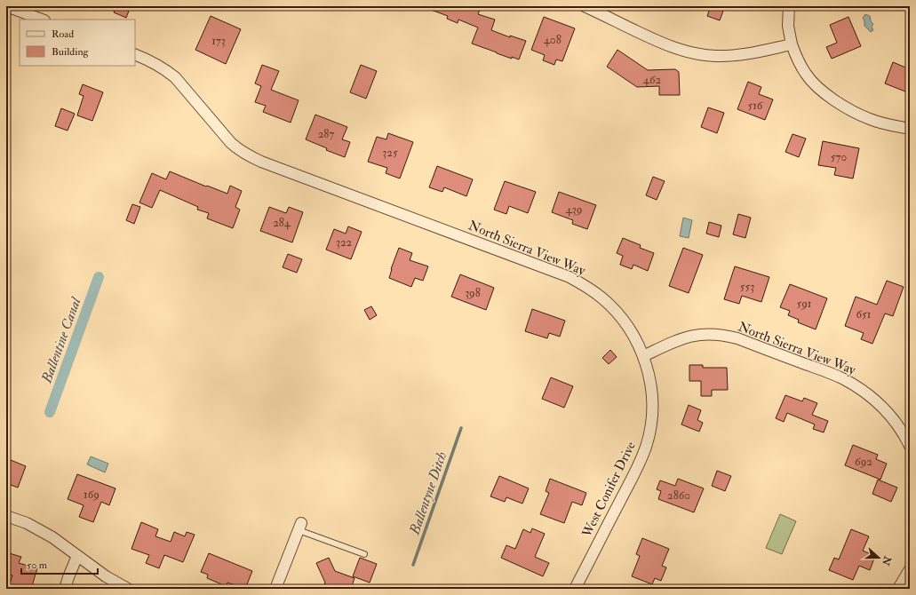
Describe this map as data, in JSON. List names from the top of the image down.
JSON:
{
  "streets": {
    "street": ["North Sierra View Way", "West Conifer Drive"]
  },
  "crossings": [
    ["North Sierra View Way", "West Conifer Drive"]
  ],
  "water": ["Ballentine Canal", "Ballentyne Ditch"],
  "house_numbers": [
    "408",
    "173",
    "462",
    "516",
    "287",
    "325",
    "570",
    "439",
    "284",
    "322",
    "553",
    "398",
    "591",
    "651",
    "692",
    "169",
    "2860"
  ],
  "legend": ["Road", "Building"],
  "scale_bar": "50 m",
  "north": "right"
}
